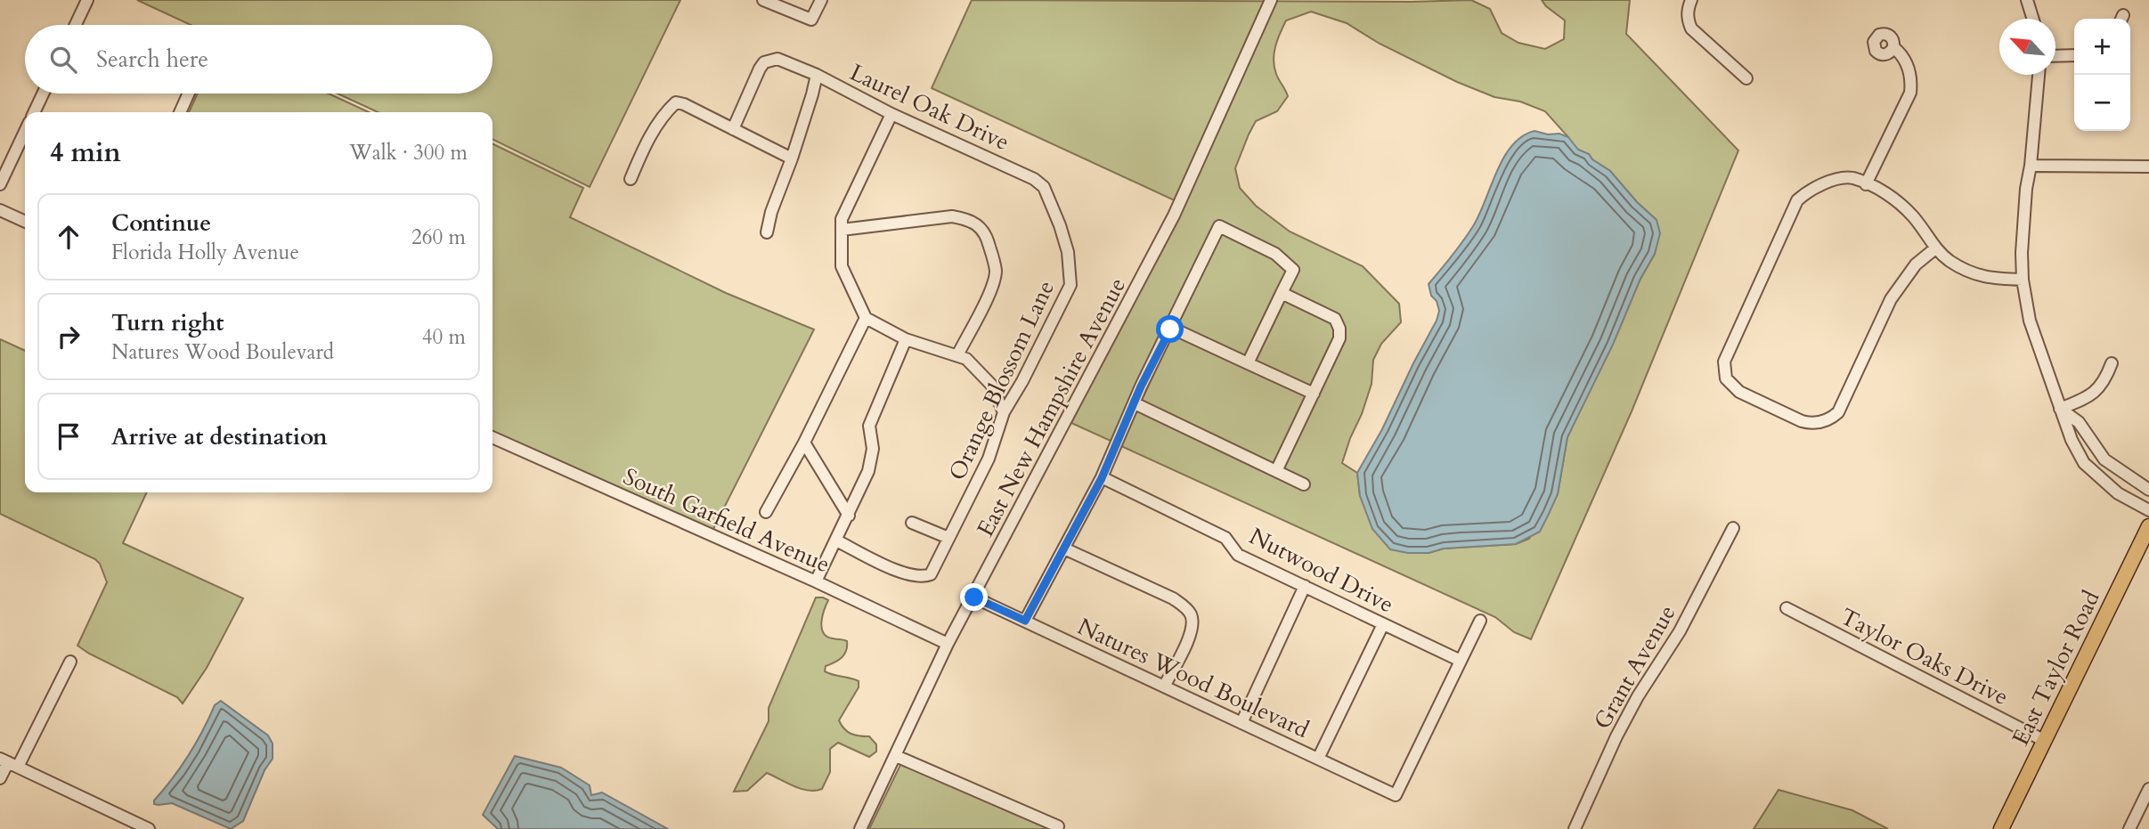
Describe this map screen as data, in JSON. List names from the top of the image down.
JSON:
{
  "streets": {
    "main road": ["East Taylor Road"],
    "street": [
      "Laurel Oak Drive",
      "Orange Blossom Lane",
      "East New Hampshire Avenue",
      "South Garfield Avenue",
      "Nutwood Drive",
      "Taylor Oaks Drive",
      "Grant Avenue",
      "Natures Wood Boulevard"
    ]
  },
  "crossings": [
    ["Laurel Oak Drive", "Orange Blossom Lane"],
    ["East New Hampshire Avenue", "South Garfield Avenue"],
    ["East New Hampshire Avenue", "Natures Wood Boulevard"],
    ["Nutwood Drive", "Natures Wood Boulevard"],
    ["Taylor Oaks Drive", "East Taylor Road"]
  ],
  "north": "top left",
  "page": {
    "map_buttons": ["+", "−"],
    "search": "Search here",
    "heading": ["4 min", "Walk · 300 m"],
    "list": [
      ["Continue", "Florida Holly Avenue", "260 m"],
      ["Turn right", "Natures Wood Boulevard", "40 m"],
      "Arrive at destination"
    ]
  }
}
